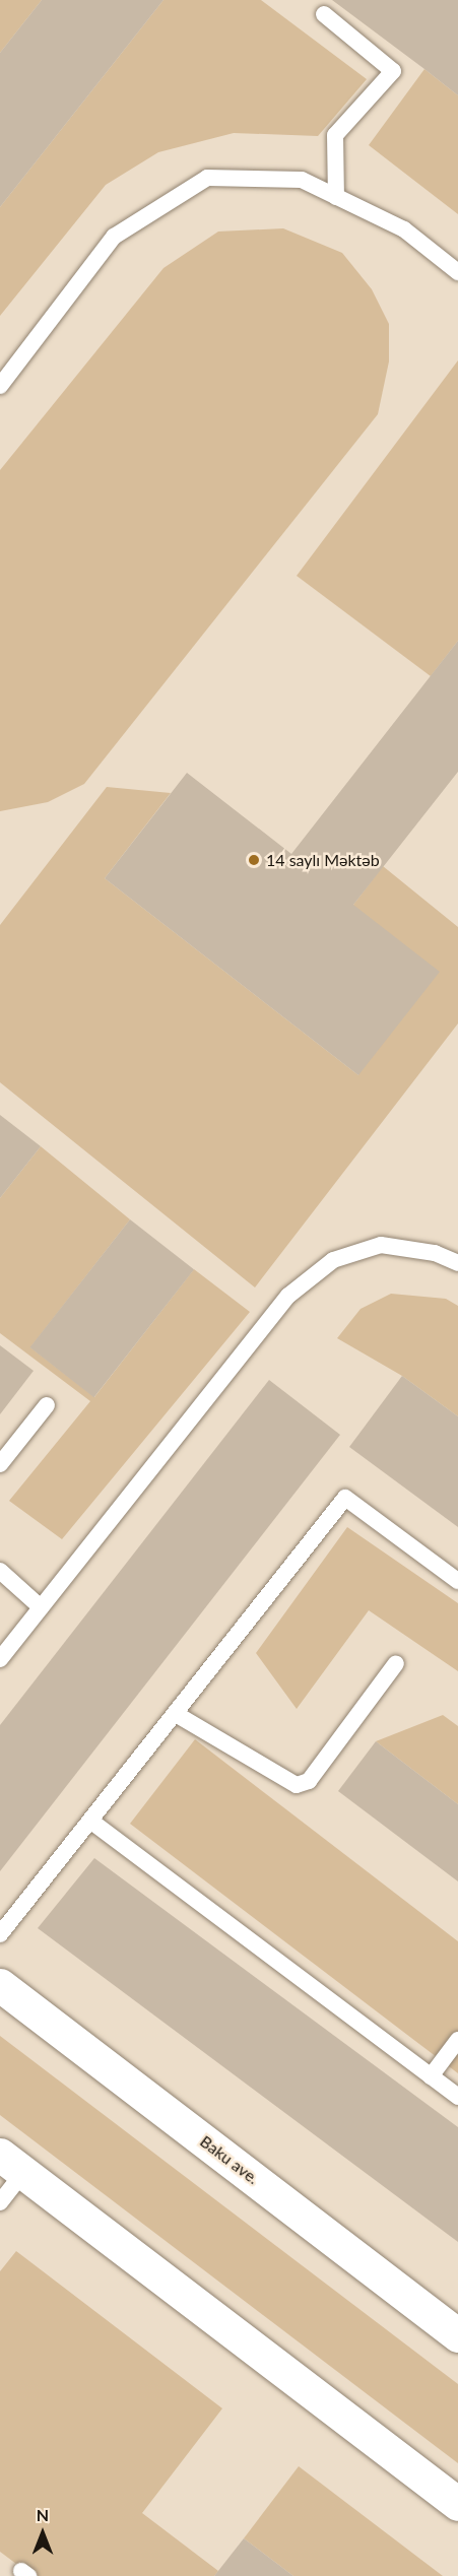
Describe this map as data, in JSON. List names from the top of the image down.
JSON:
{
  "streets": {
    "street": ["Baku ave."]
  },
  "places": ["14 saylı Məktəb"],
  "north": "top"
}
